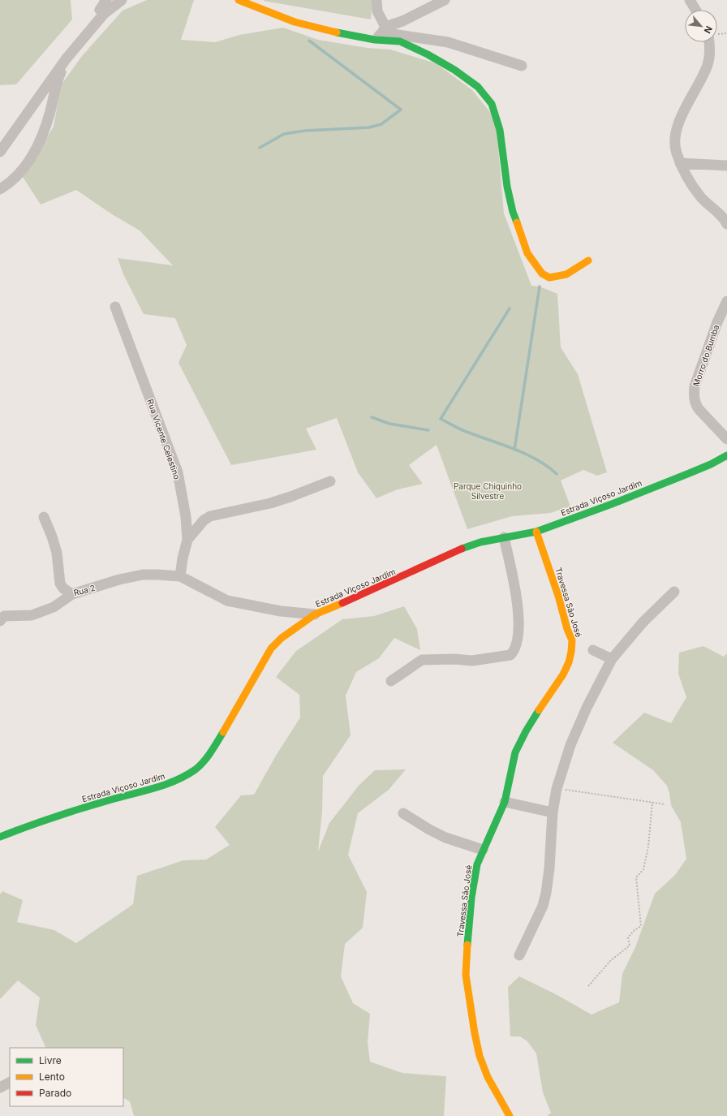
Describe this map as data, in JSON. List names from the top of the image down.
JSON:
{
  "streets": {
    "street": [
      "Morro do Bumba",
      "Rua Vicente Celestino",
      "Estrada Viçoso Jardim",
      "Rua 2",
      "Travessa São José"
    ]
  },
  "crossings": [
    ["Rua Vicente Celestino", "Rua 2"],
    ["Estrada Viçoso Jardim", "Travessa São José"]
  ],
  "parks": ["Parque Chiquinho Silvestre"],
  "legend": ["Livre", "Lento", "Parado"],
  "north": "bottom right"
}
